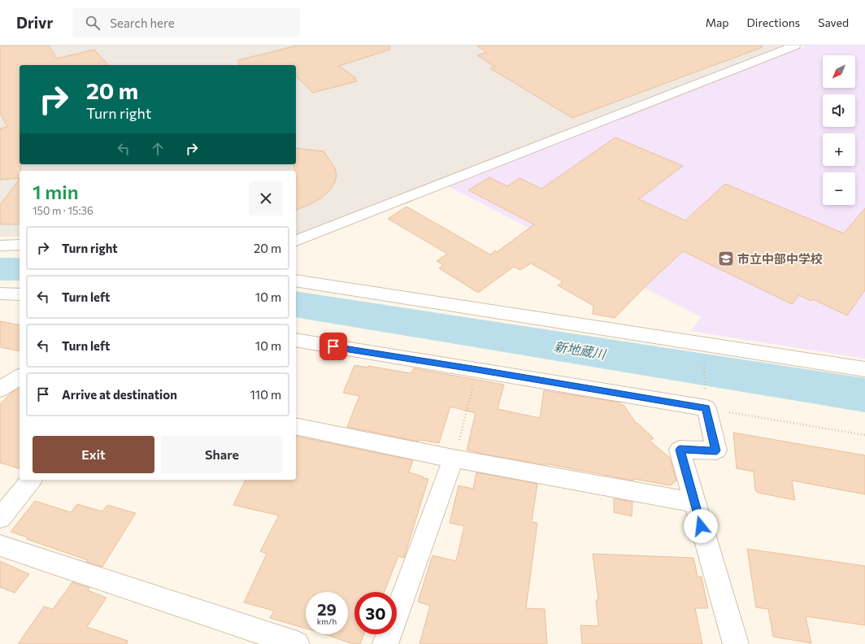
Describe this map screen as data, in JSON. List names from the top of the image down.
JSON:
{
  "water": ["新地蔵川"],
  "places": {
    "school or university": ["市立中部中学校"]
  },
  "north": "bottom left",
  "page": {
    "header": "Drivr",
    "search": "Search here",
    "nav": ["Map", "Directions", "Saved"],
    "map_buttons": ["+", "−"],
    "turn": ["20 m", "Turn right"],
    "heading": ["1 min", "150 m · 15:36"],
    "list": [
      {
        "name": "Turn right",
        "value": "20 m"
      },
      {
        "name": "Turn left",
        "value": "10 m"
      },
      {
        "name": "Turn left",
        "value": "10 m"
      },
      {
        "name": "Arrive at destination",
        "value": "110 m"
      }
    ],
    "buttons": ["Exit", "Share"],
    "speed": "29 km/h",
    "limit": "30"
  }
}
